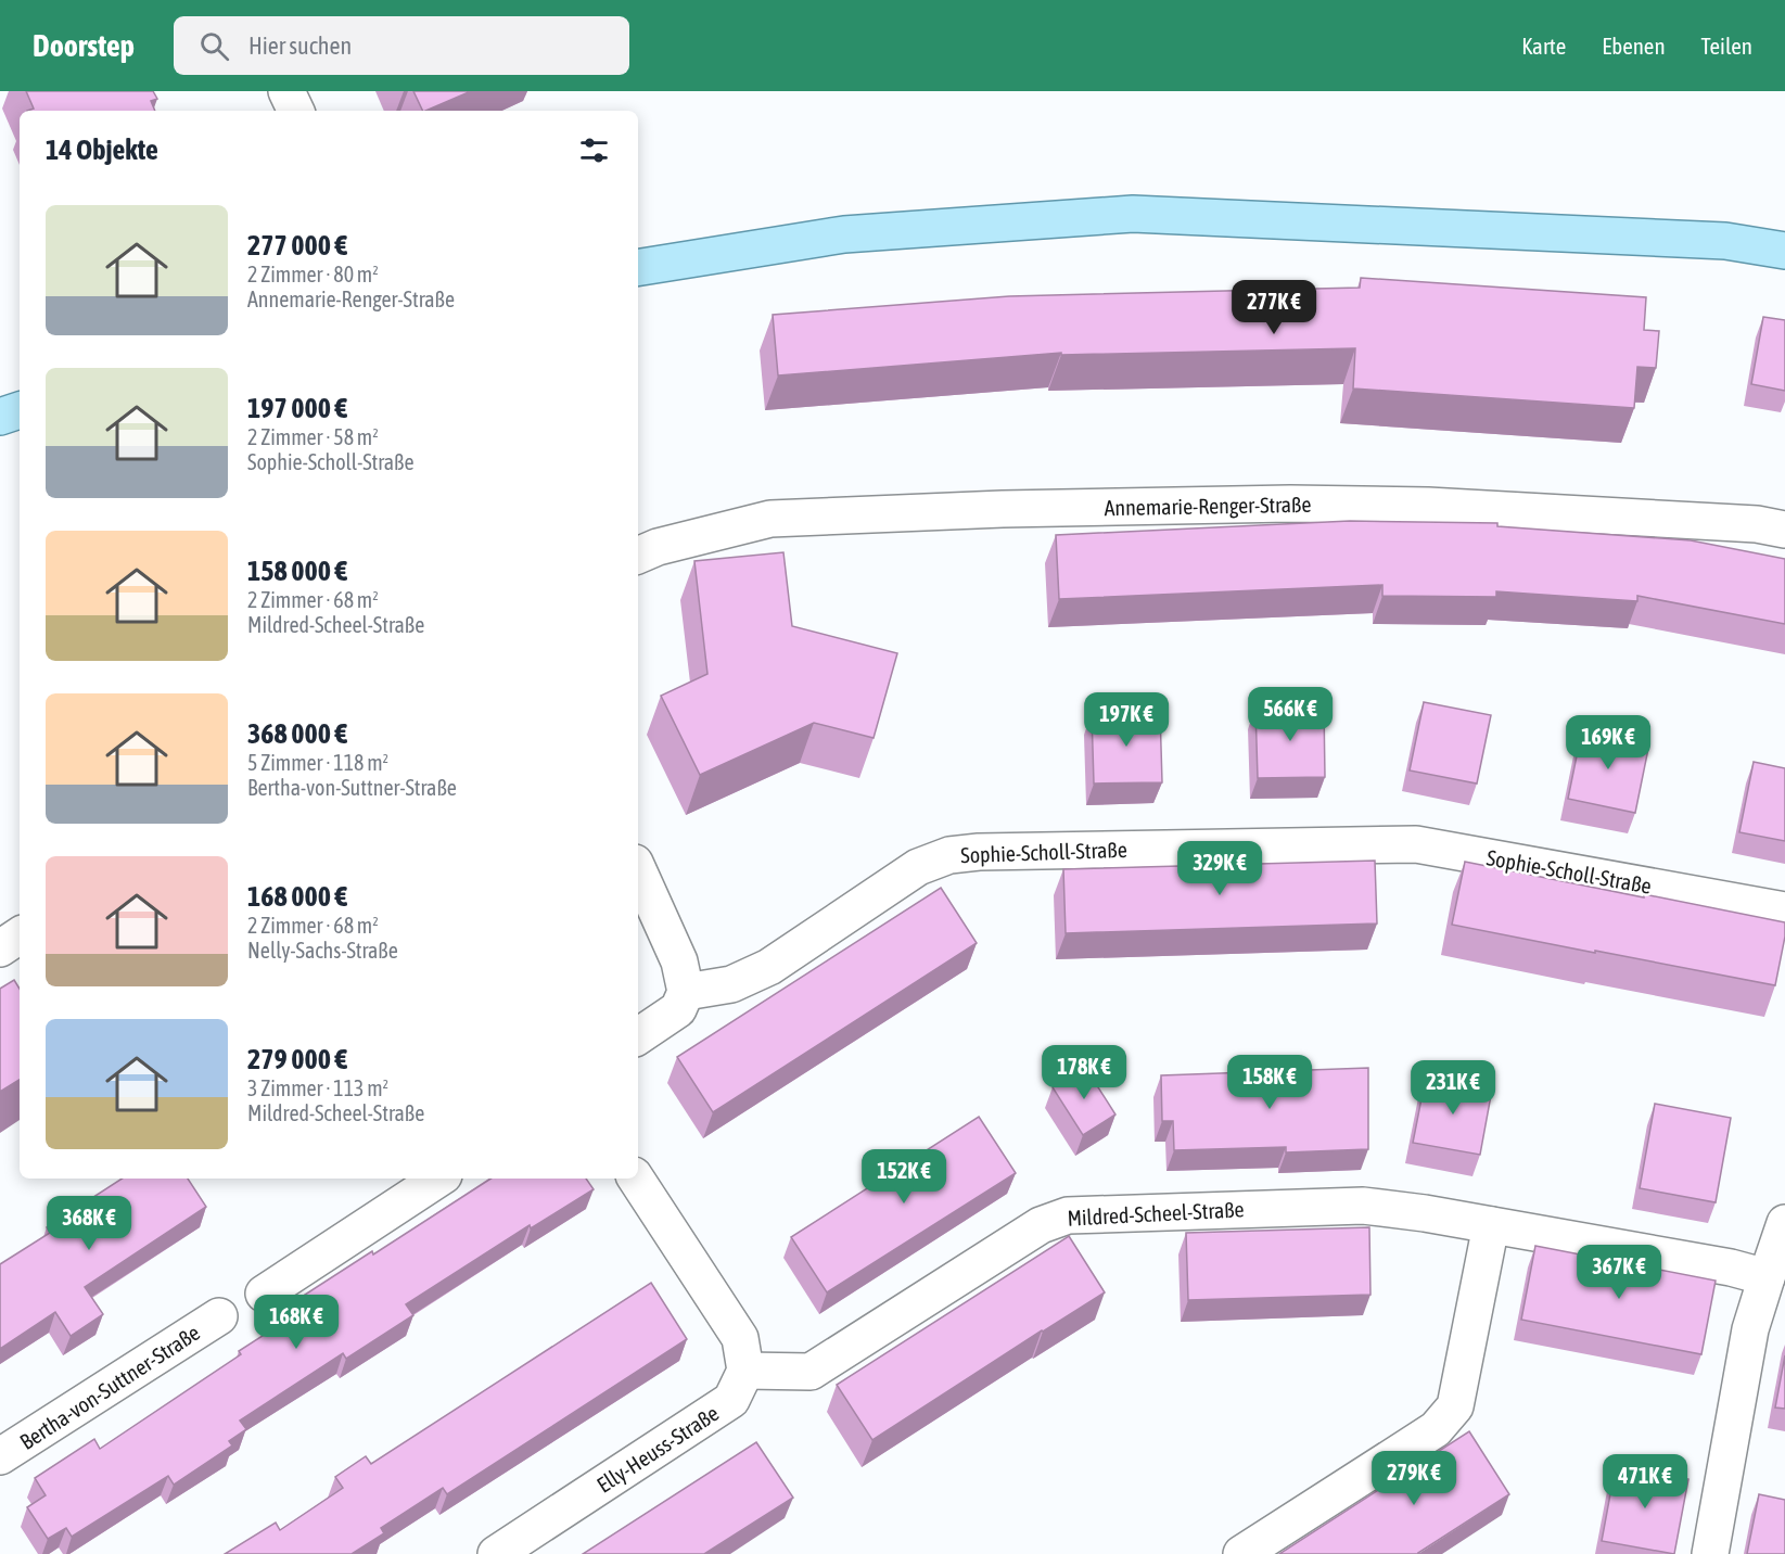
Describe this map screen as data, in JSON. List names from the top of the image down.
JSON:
{
  "streets": {
    "street": [
      "Annemarie-Renger-Straße",
      "Sophie-Scholl-Straße",
      "Mildred-Scheel-Straße",
      "Bertha-von-Suttner-Straße",
      "Elly-Heuss-Straße"
    ]
  },
  "crossings": [
    ["Mildred-Scheel-Straße", "Elly-Heuss-Straße"]
  ],
  "page": {
    "header": "Doorstep",
    "search": "Hier suchen",
    "nav": ["Karte", "Ebenen", "Teilen"],
    "heading": "14 Objekte",
    "list": [
      {
        "name": "277 000 €",
        "note": "2 Zimmer · 80 m² · Annemarie-Renger-Straße"
      },
      {
        "name": "197 000 €",
        "note": "2 Zimmer · 58 m² · Sophie-Scholl-Straße"
      },
      {
        "name": "158 000 €",
        "note": "2 Zimmer · 68 m² · Mildred-Scheel-Straße"
      },
      {
        "name": "368 000 €",
        "note": "5 Zimmer · 118 m² · Bertha-von-Suttner-Straße"
      },
      {
        "name": "168 000 €",
        "note": "2 Zimmer · 68 m² · Nelly-Sachs-Straße"
      },
      {
        "name": "279 000 €",
        "note": "3 Zimmer · 113 m² · Mildred-Scheel-Straße"
      }
    ],
    "price": [
      "277K €",
      "566K €",
      "197K €",
      "169K €",
      "329K €",
      "178K €",
      "158K €",
      "231K €",
      "152K €",
      "368K €",
      "367K €",
      "168K €",
      "279K €",
      "471K €"
    ]
  }
}
